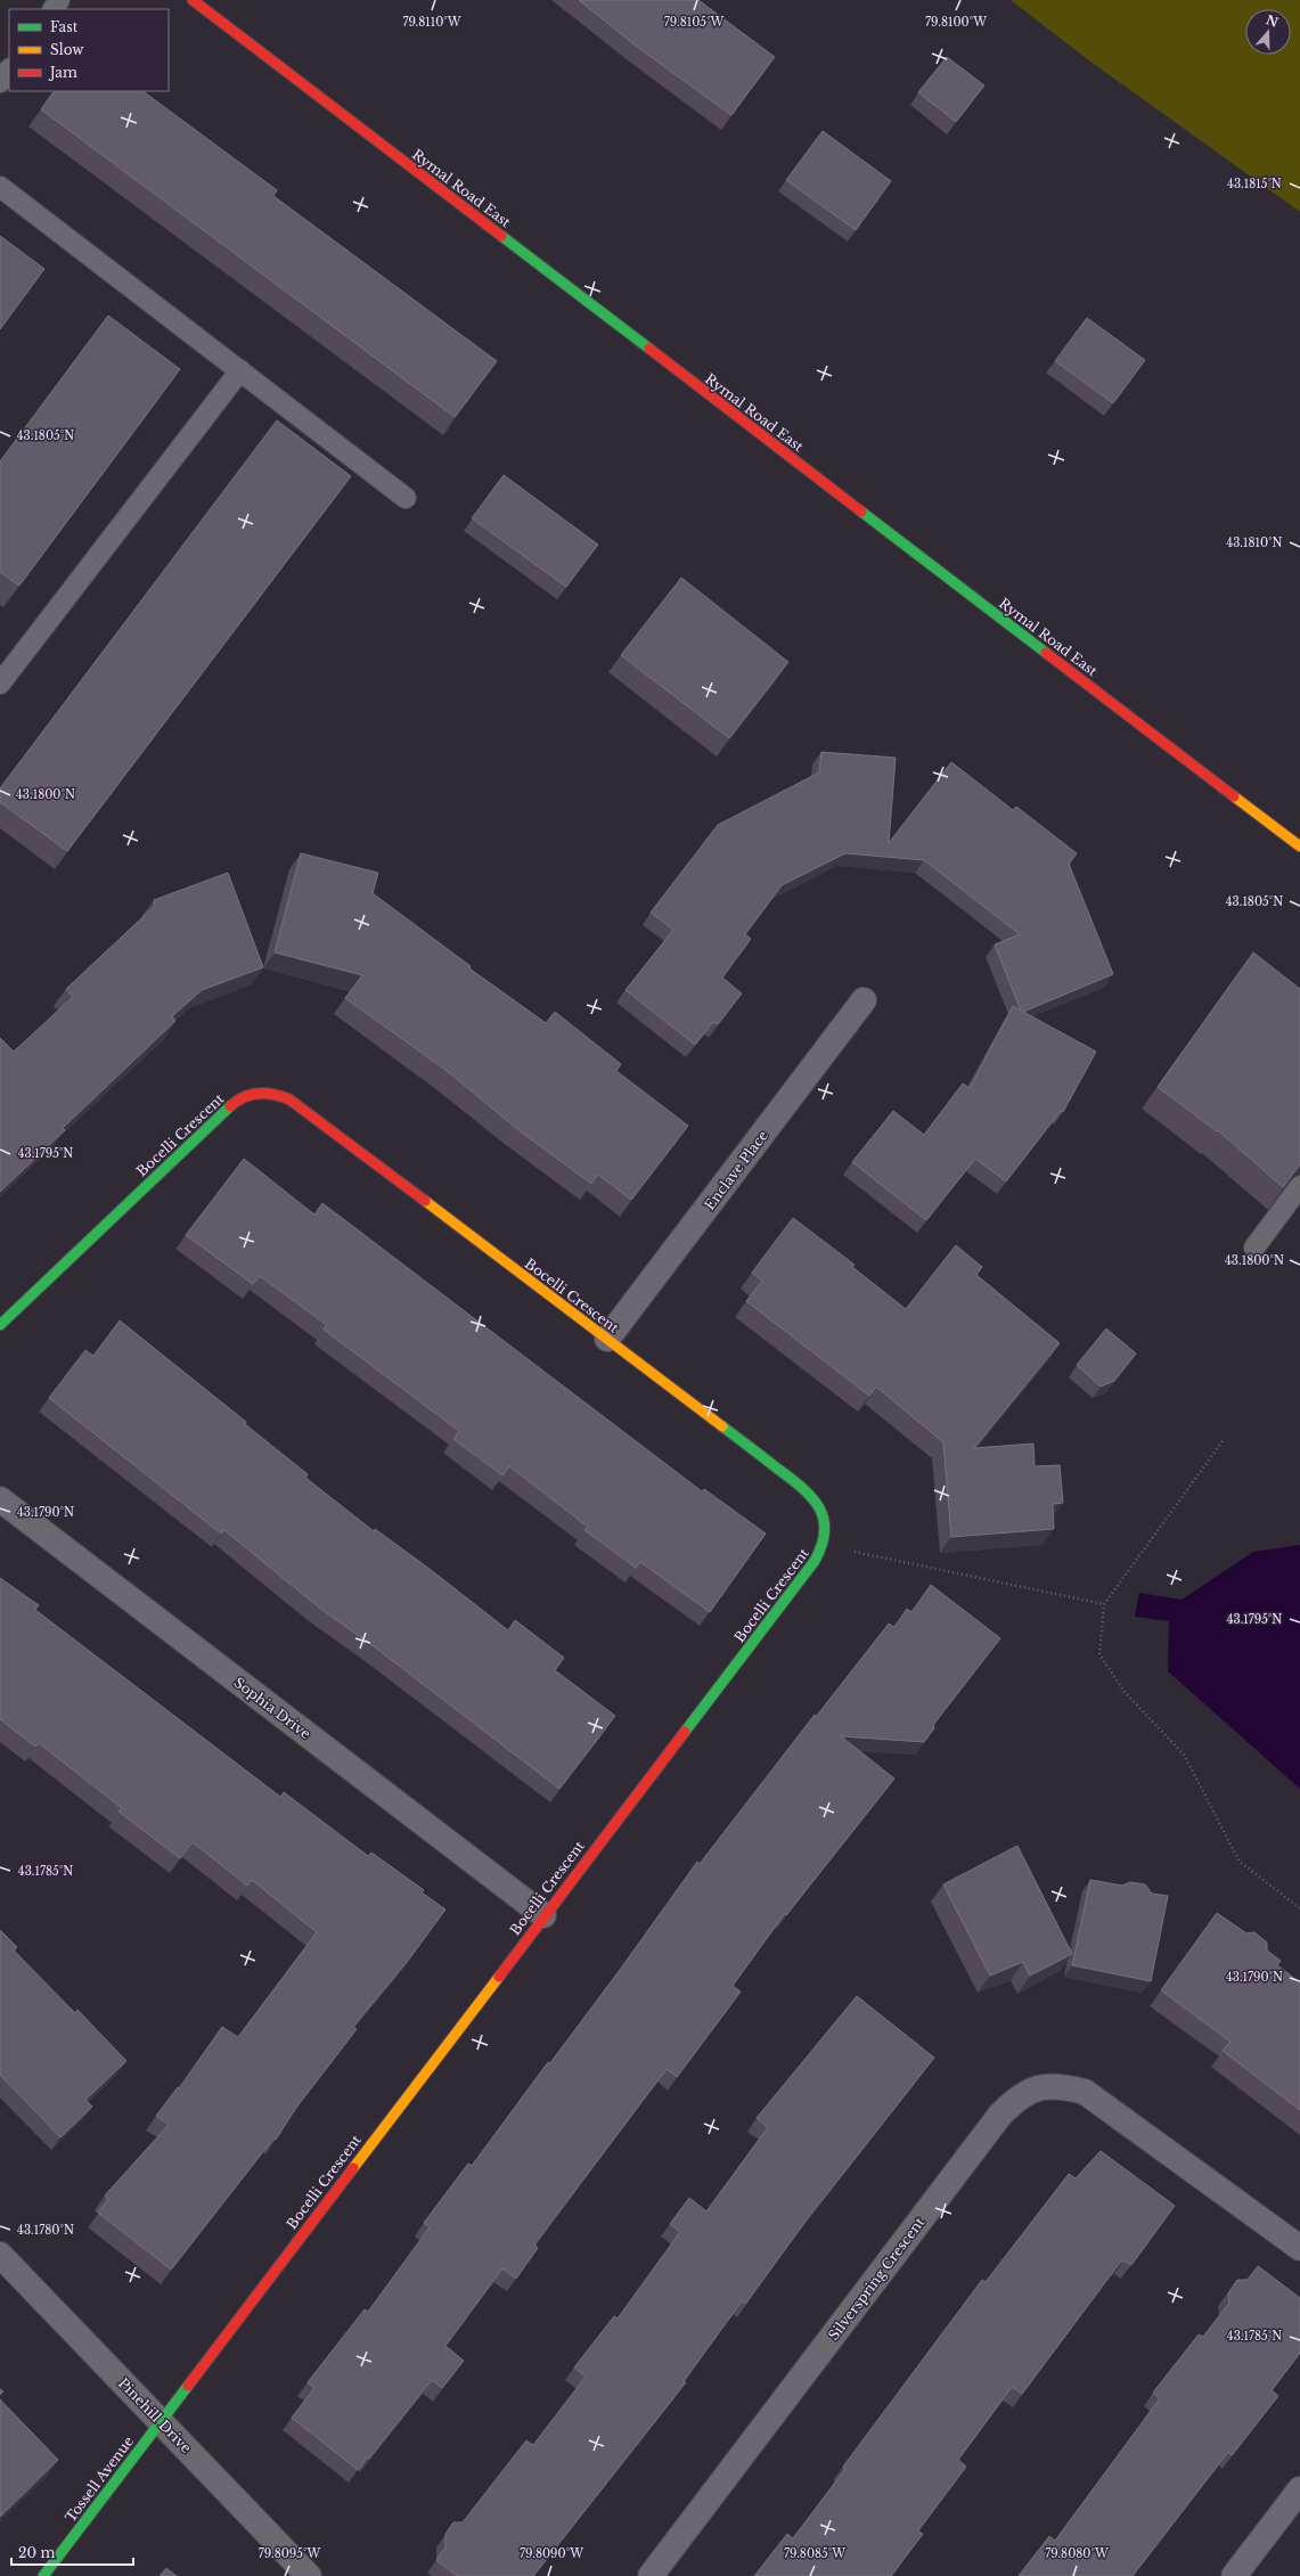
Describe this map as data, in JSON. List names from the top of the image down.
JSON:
{
  "streets": {
    "street": [
      "Rymal Road East",
      "Bocelli Crescent",
      "Enclave Place",
      "Sophia Drive",
      "Silverspring Crescent",
      "Pinehill Drive",
      "Tossell Avenue"
    ]
  },
  "crossings": [
    ["Bocelli Crescent", "Enclave Place"],
    ["Bocelli Crescent", "Sophia Drive"],
    ["Bocelli Crescent", "Pinehill Drive"],
    ["Bocelli Crescent", "Tossell Avenue"],
    ["Pinehill Drive", "Tossell Avenue"]
  ],
  "legend": ["Fast", "Slow", "Jam"],
  "scale_bar": "20 m",
  "north": "top",
  "coordinates": [
    "79.8105°W",
    "79.8110°W",
    "79.8100°W",
    "43.1815°N",
    "43.1805°N",
    "43.1810°N",
    "43.1800°N",
    "43.1795°N",
    "43.1790°N",
    "43.1785°N",
    "43.1780°N",
    "79.8095°W",
    "79.8090°W",
    "79.8085°W",
    "79.8080°W"
  ]
}
